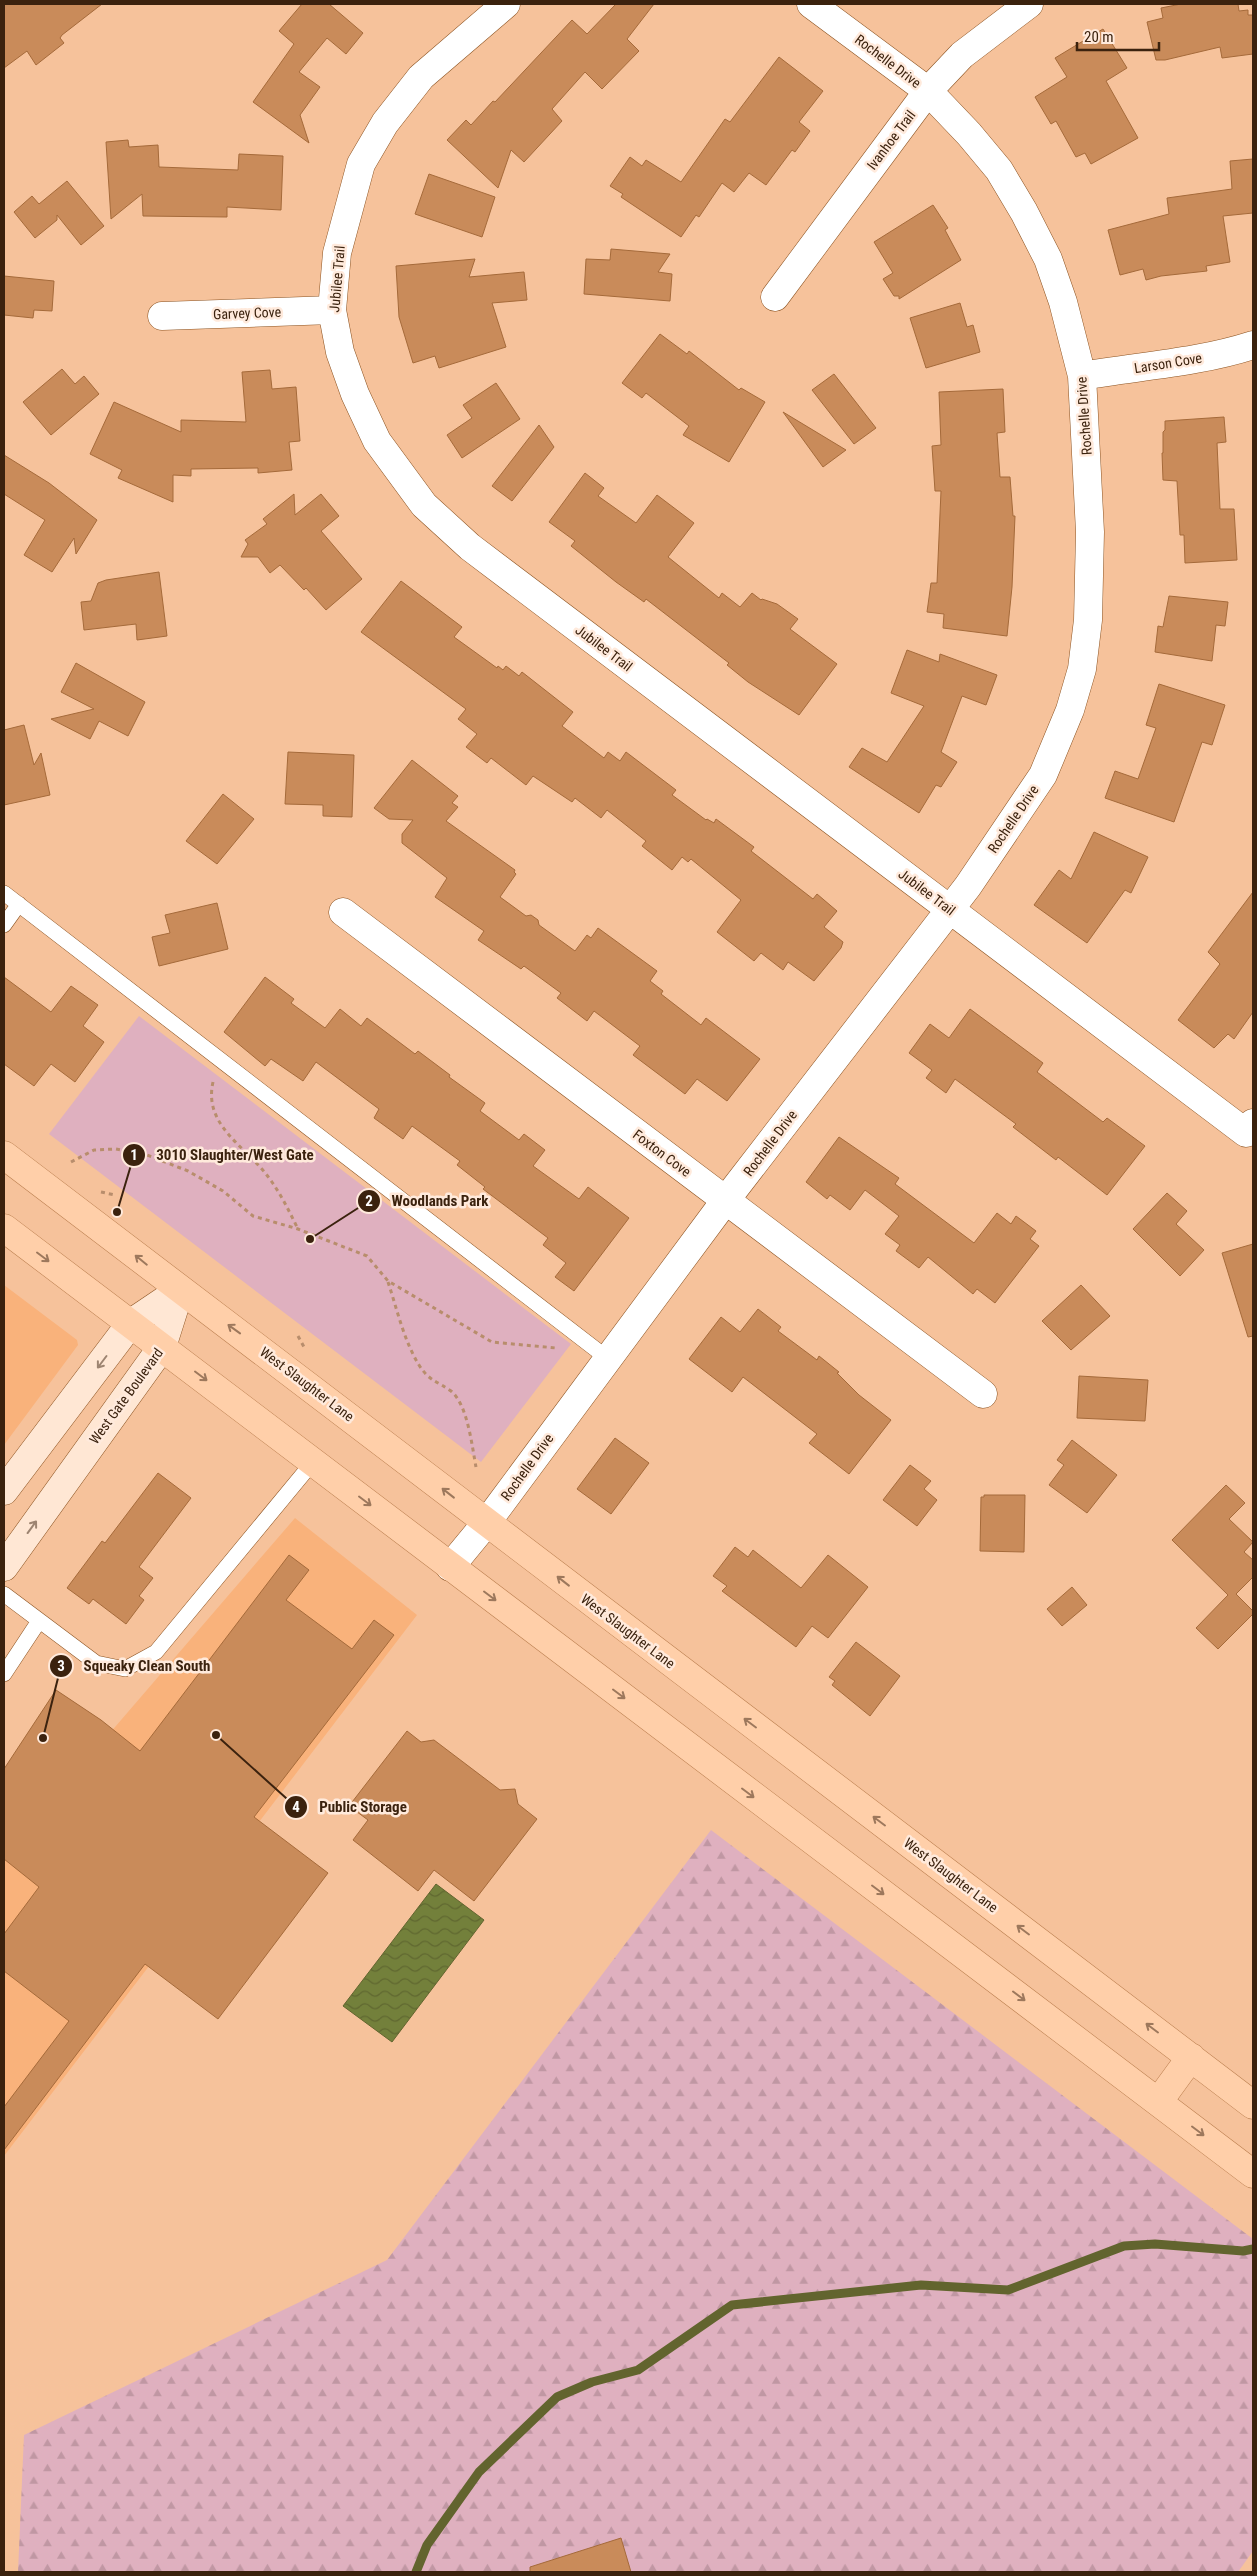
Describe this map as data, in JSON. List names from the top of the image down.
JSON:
{
  "streets": {
    "main road": ["West Slaughter Lane", "West Gate Boulevard"],
    "street": [
      "Rochelle Drive",
      "Ivanhoe Trail",
      "Jubilee Trail",
      "Garvey Cove",
      "Larson Cove",
      "Foxton Cove"
    ]
  },
  "crossings": [
    ["Rochelle Drive", "Ivanhoe Trail"],
    ["Rochelle Drive", "Jubilee Trail"],
    ["Rochelle Drive", "Larson Cove"],
    ["Rochelle Drive", "Foxton Cove"],
    ["Rochelle Drive", "West Slaughter Lane"],
    ["Jubilee Trail", "Garvey Cove"],
    ["West Slaughter Lane", "West Gate Boulevard"]
  ],
  "places": [
    "3010 Slaughter/West Gate",
    "Woodlands Park",
    "Public Storage",
    "Squeaky Clean South"
  ],
  "scale_bar": "20 m"
}
